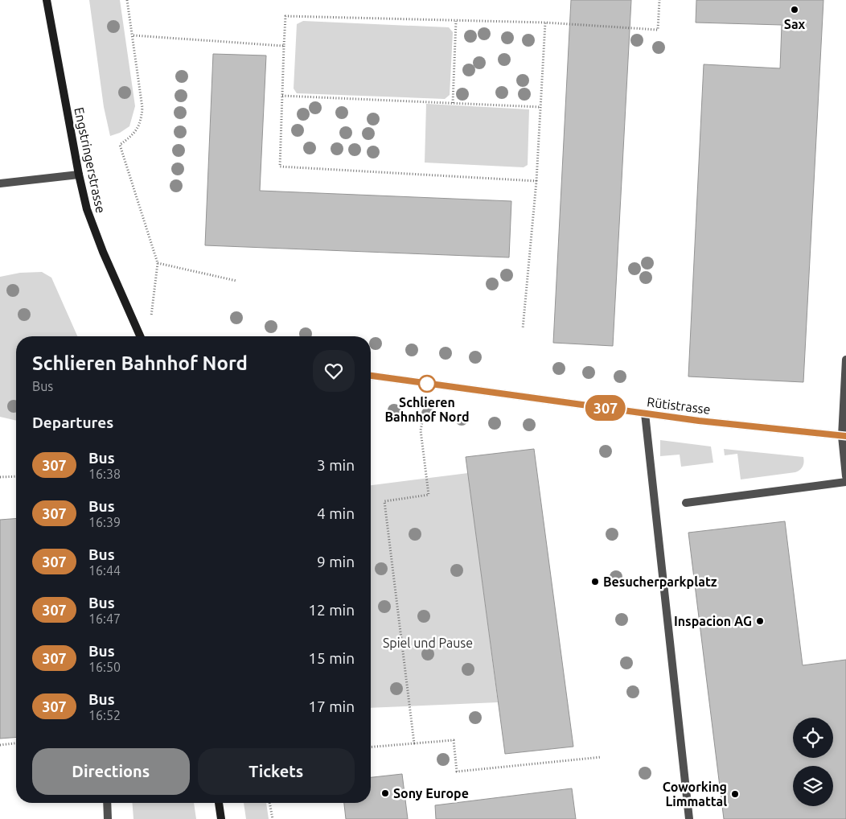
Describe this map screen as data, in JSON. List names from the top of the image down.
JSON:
{
  "streets": {
    "main road": ["Engstringerstrasse"],
    "street": ["Rütistrasse"]
  },
  "parks": ["Spiel und Pause"],
  "places": [
    "Sax",
    "Schlieren Bahnhof Nord",
    "Besucherparkplatz",
    "Inspacion AG",
    "Sony Europe",
    "Coworking Limmattal"
  ],
  "lines": ["bus line 307"],
  "page": {
    "on_map": "307",
    "heading": [
      ["Schlieren Bahnhof Nord", "Bus"],
      "Departures"
    ],
    "list": [
      {
        "mark": "307",
        "name": "Bus",
        "note": "16:38",
        "value": "3 min"
      },
      {
        "mark": "307",
        "name": "Bus",
        "note": "16:39",
        "value": "4 min"
      },
      {
        "mark": "307",
        "name": "Bus",
        "note": "16:44",
        "value": "9 min"
      },
      {
        "mark": "307",
        "name": "Bus",
        "note": "16:47",
        "value": "12 min"
      },
      {
        "mark": "307",
        "name": "Bus",
        "note": "16:50",
        "value": "15 min"
      },
      {
        "mark": "307",
        "name": "Bus",
        "note": "16:52",
        "value": "17 min"
      }
    ],
    "buttons": ["Directions", "Tickets"]
  }
}
